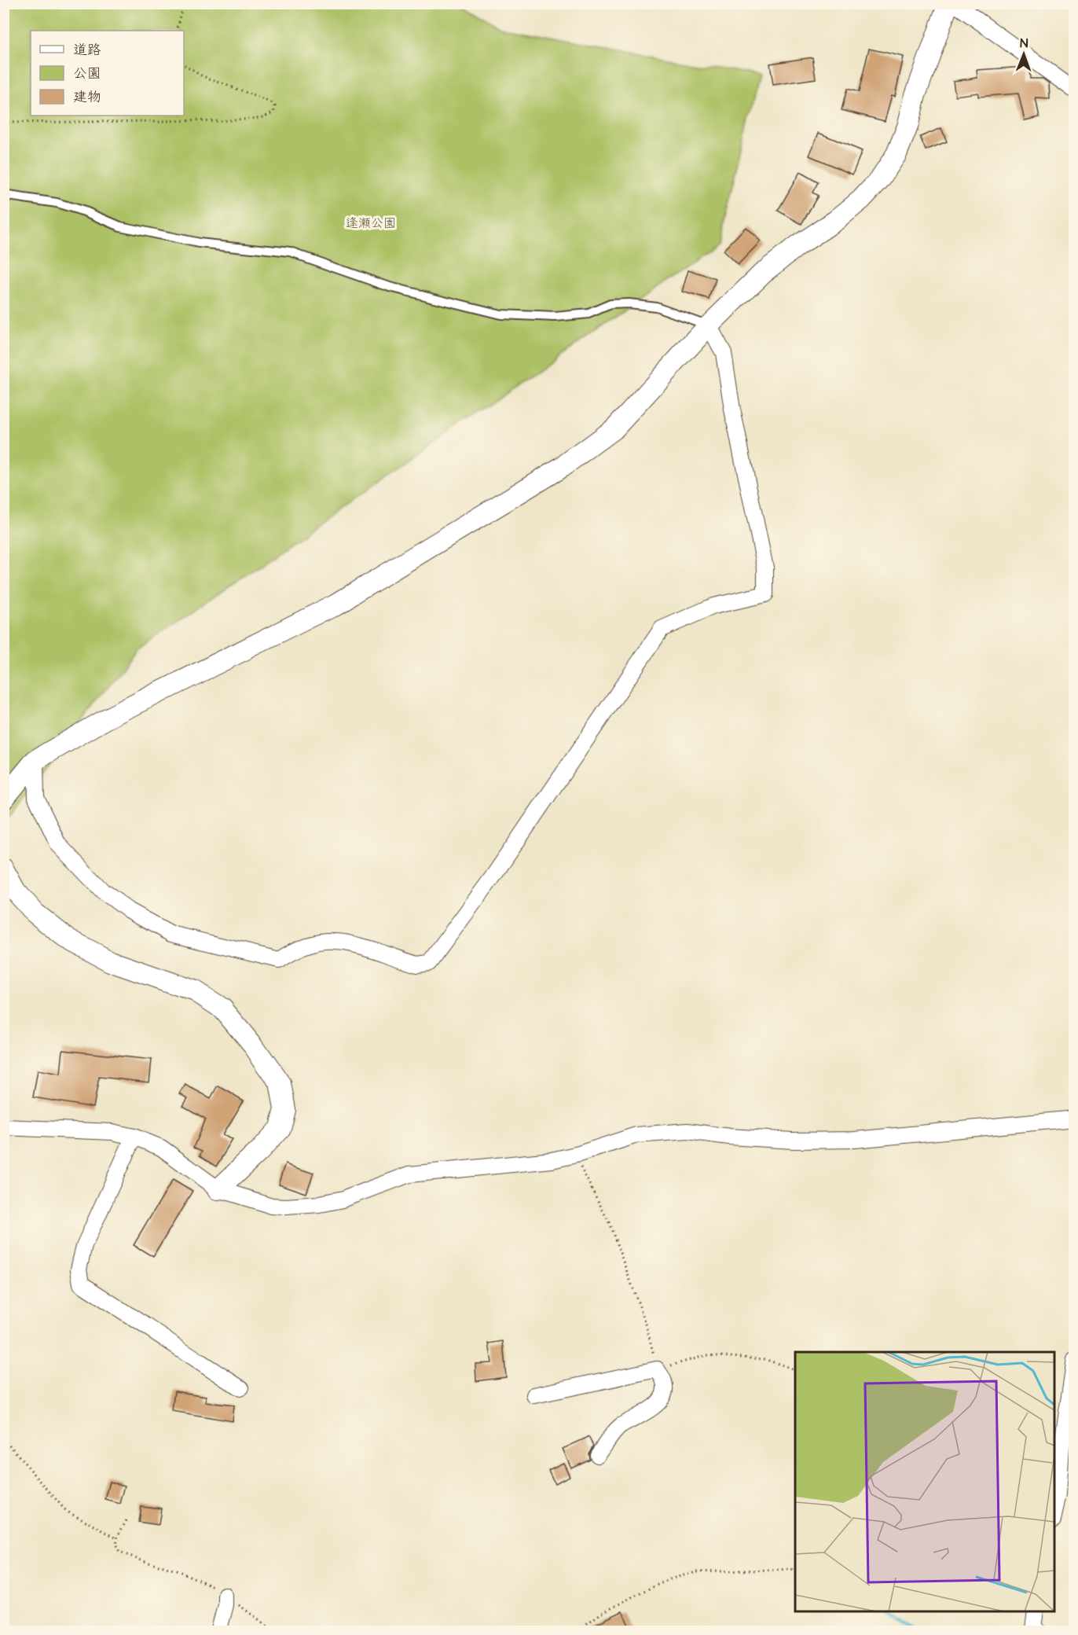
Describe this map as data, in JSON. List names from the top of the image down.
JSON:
{
  "parks": ["逢瀬公園"],
  "legend": ["道路", "公園", "建物"],
  "north": "top"
}
